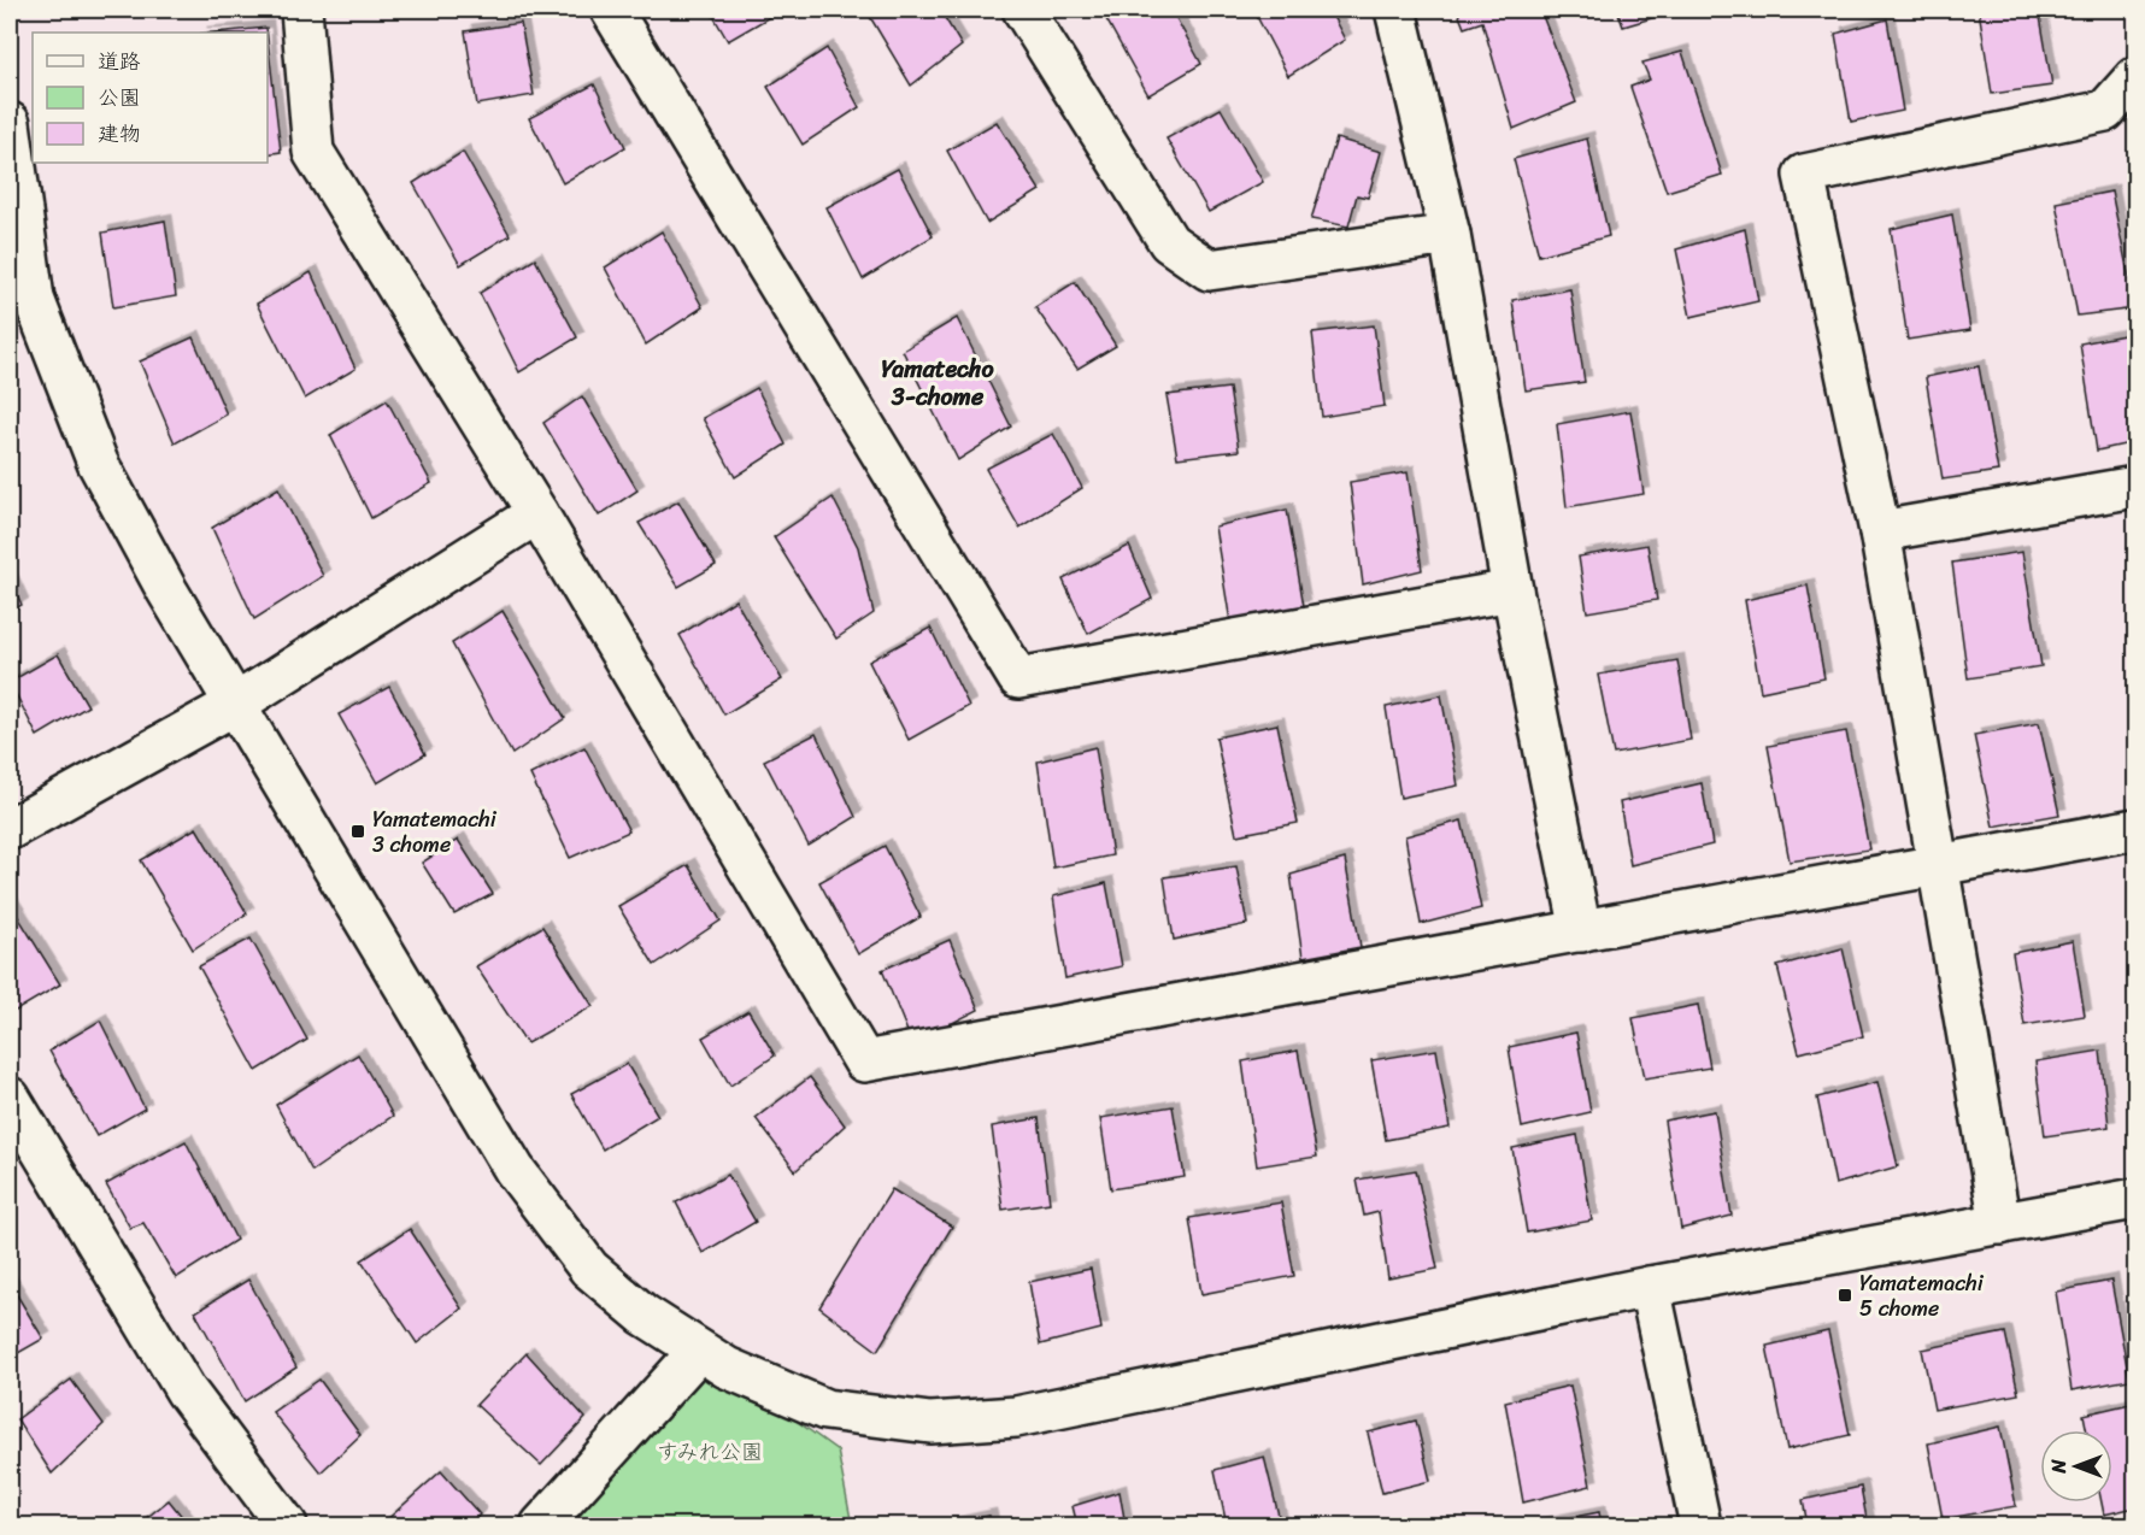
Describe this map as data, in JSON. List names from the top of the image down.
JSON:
{
  "districts": ["Yamatecho 3-chome"],
  "parks": ["すみれ公園"],
  "places": {
    "transit": ["Yamatemachi 3 chome", "Yamatemachi 5 chome"]
  },
  "legend": ["道路", "公園", "建物"],
  "north": "left"
}
